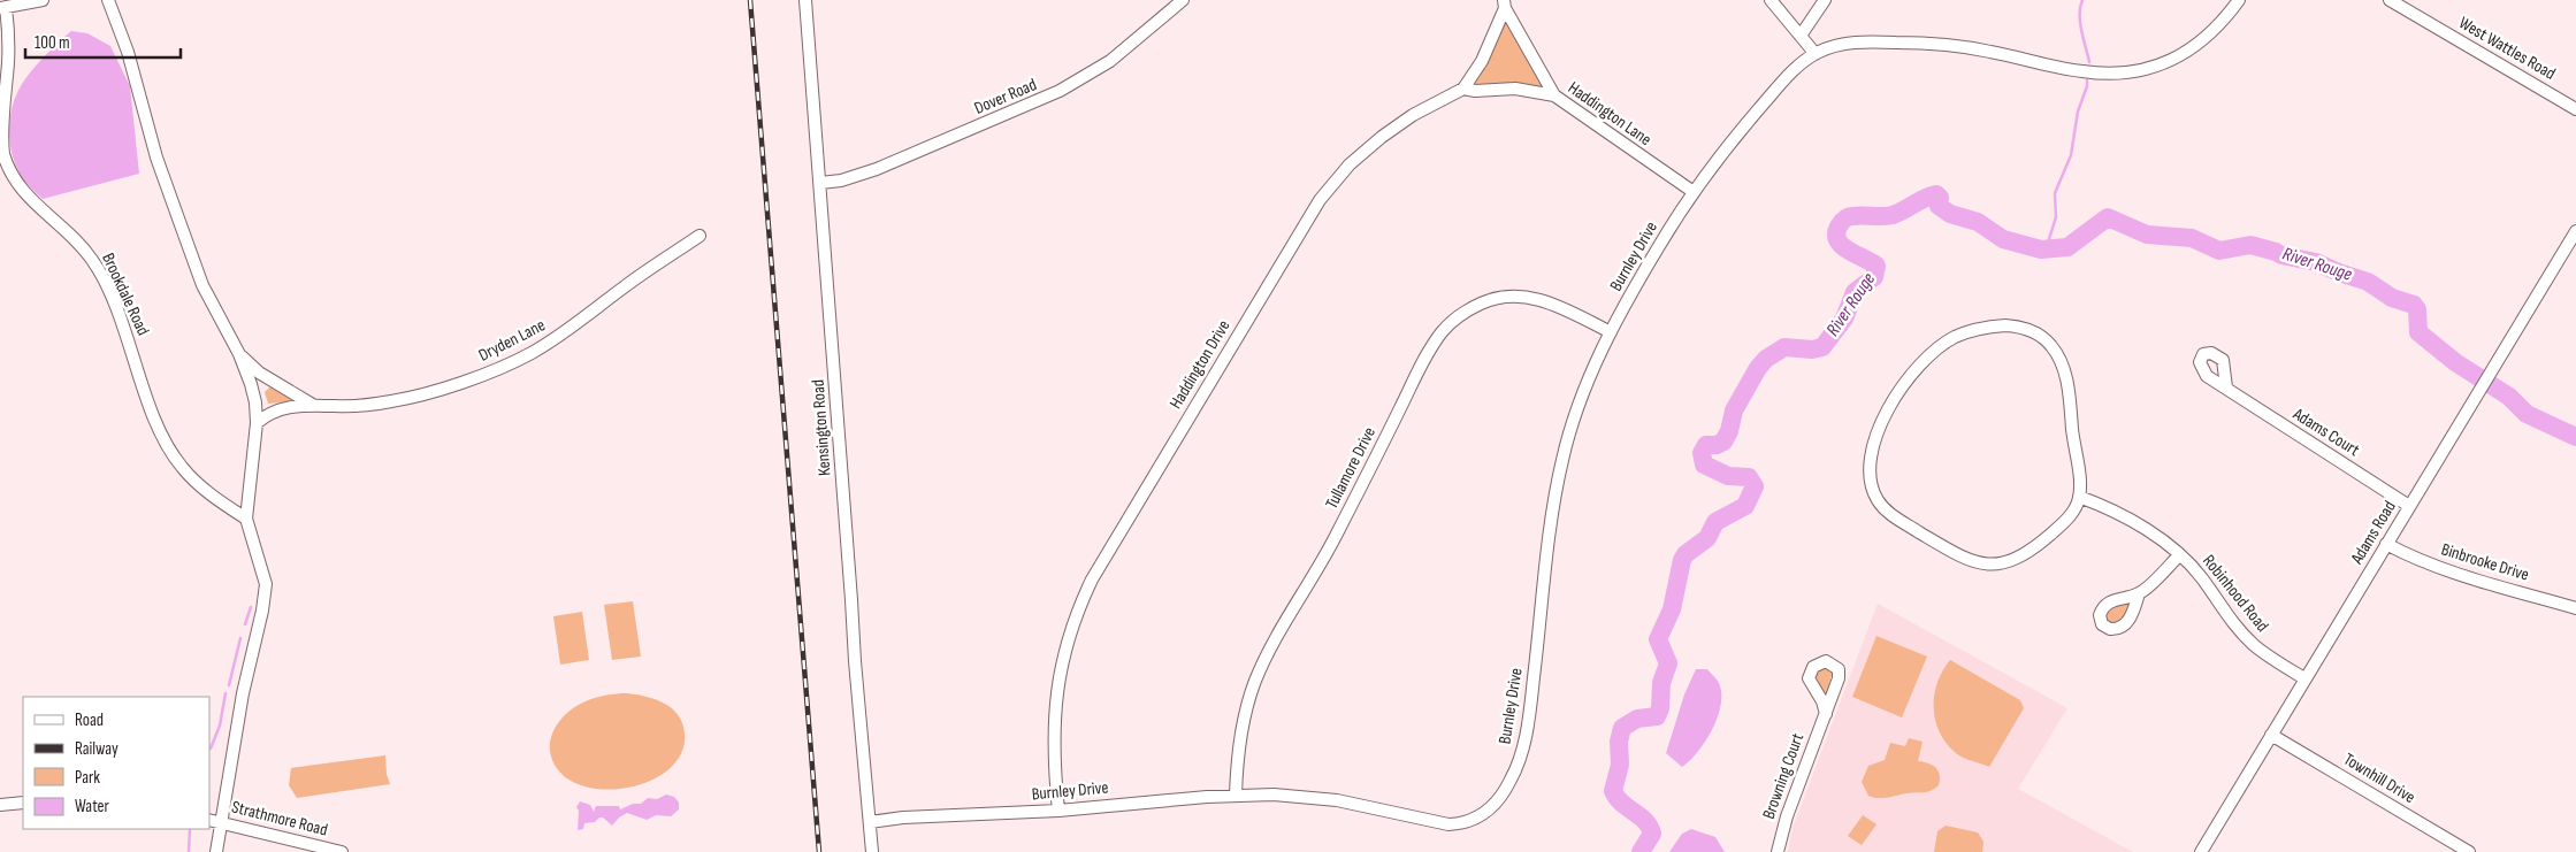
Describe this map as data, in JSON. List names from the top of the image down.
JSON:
{
  "streets": {
    "street": [
      "West Wattles Road",
      "Dover Road",
      "Haddington Lane",
      "Burnley Drive",
      "Brookdale Road",
      "Dryden Lane",
      "Haddington Drive",
      "Kensington Road",
      "Adams Court",
      "Tullamore Drive",
      "Adams Road",
      "Binbrooke Drive",
      "Robinhood Road",
      "Browning Court",
      "Townhill Drive",
      "Strathmore Road"
    ]
  },
  "crossings": [
    ["Dover Road", "Kensington Road"],
    ["Haddington Lane", "Burnley Drive"],
    ["Haddington Lane", "Haddington Drive"],
    ["Burnley Drive", "Haddington Drive"],
    ["Burnley Drive", "Kensington Road"],
    ["Burnley Drive", "Tullamore Drive"],
    ["Adams Court", "Adams Road"],
    ["Adams Road", "Binbrooke Drive"],
    ["Adams Road", "Robinhood Road"],
    ["Adams Road", "Townhill Drive"]
  ],
  "water": ["River Rouge"],
  "legend": [
    "Road",
    "Railway",
    "Park",
    "Water"
  ],
  "scale_bar": "100 m"
}
